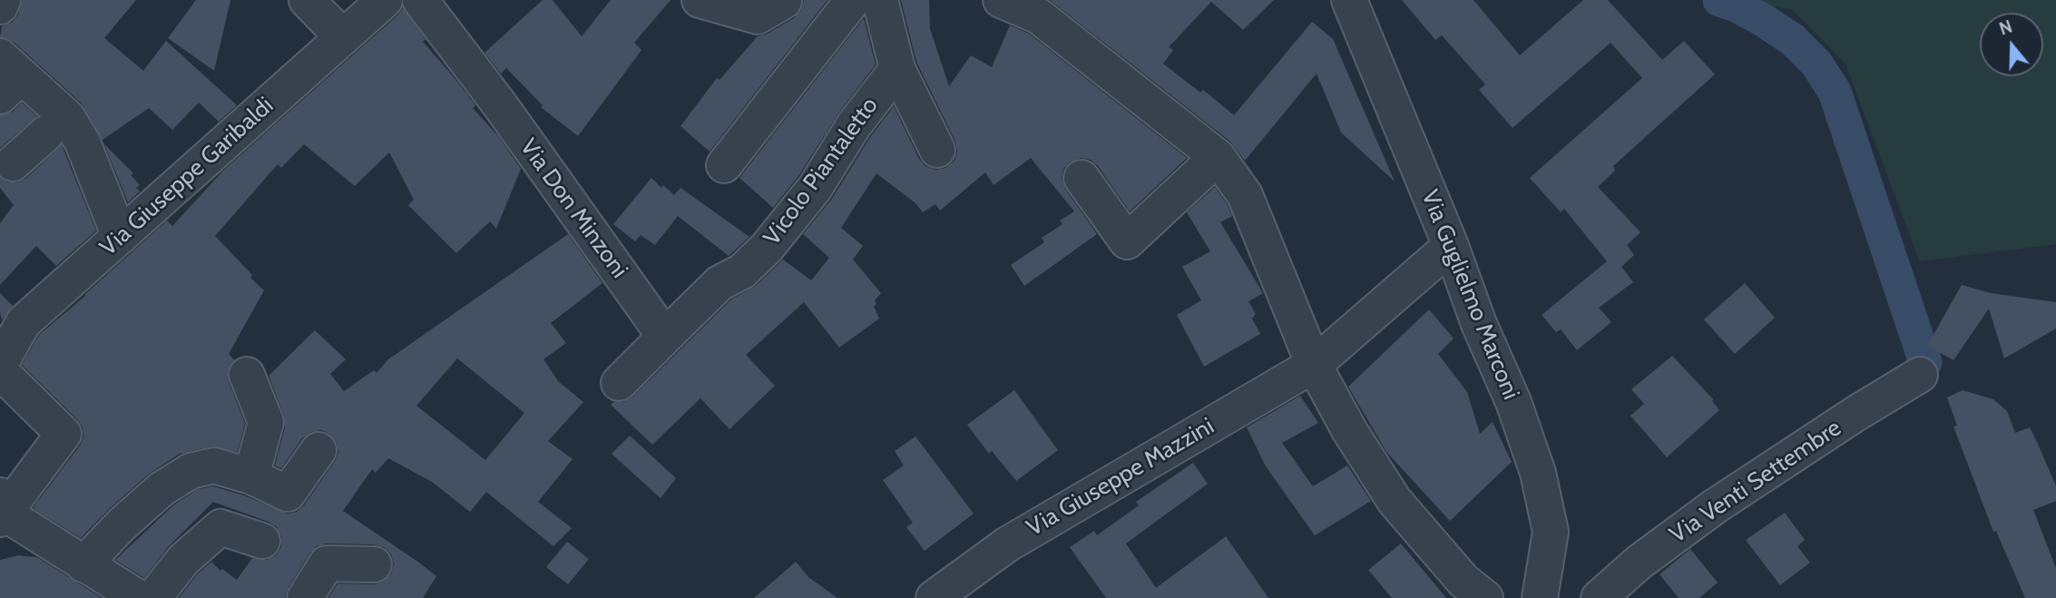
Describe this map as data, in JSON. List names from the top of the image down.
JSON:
{
  "streets": {
    "street": [
      "Vicolo Piantaletto",
      "Via Giuseppe Garibaldi",
      "Via Don Minzoni",
      "Via Guglielmo Marconi",
      "Via Giuseppe Mazzini",
      "Via Venti Settembre"
    ]
  },
  "crossings": [
    ["Vicolo Piantaletto", "Via Don Minzoni"],
    ["Via Guglielmo Marconi", "Via Giuseppe Mazzini"]
  ],
  "north": "top"
}
